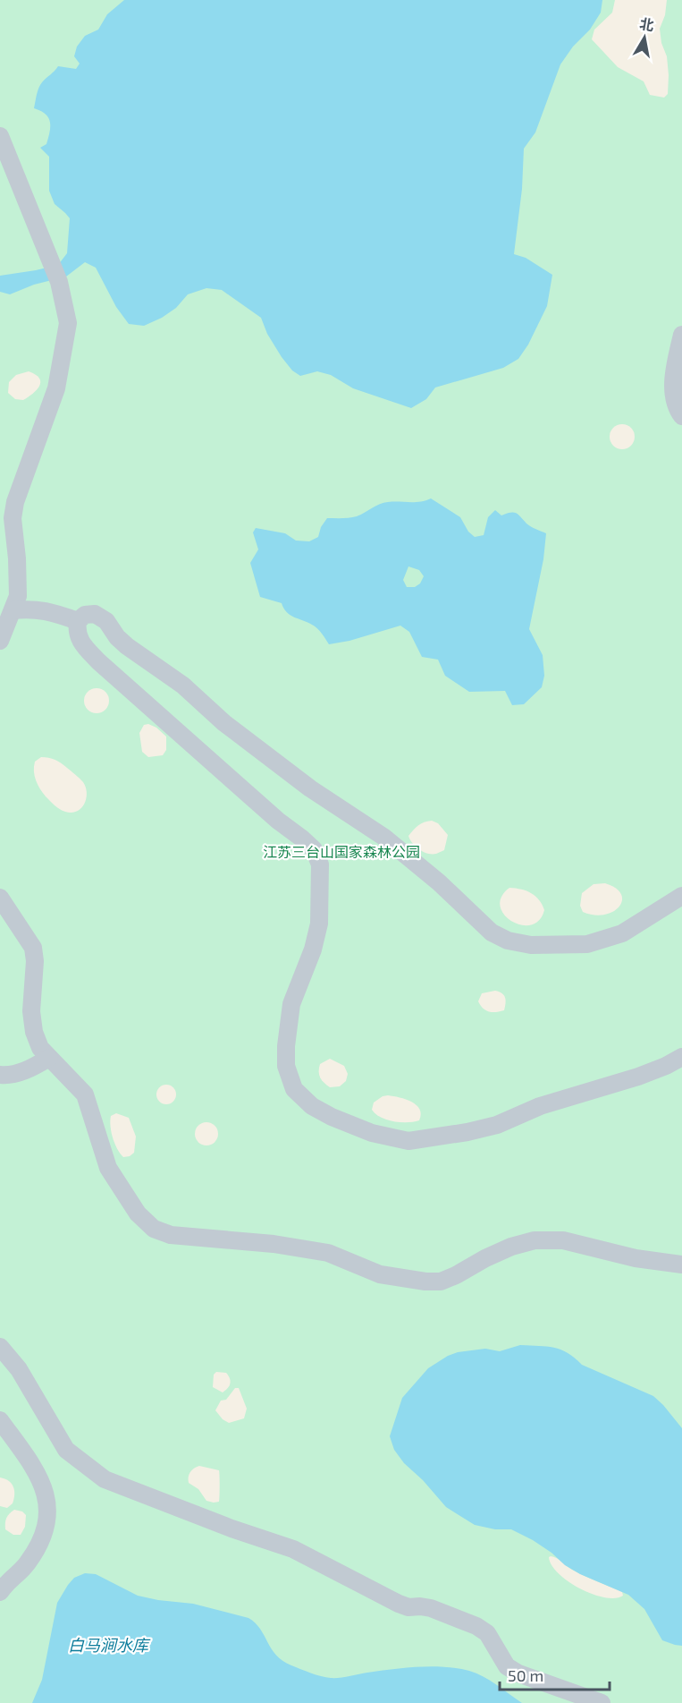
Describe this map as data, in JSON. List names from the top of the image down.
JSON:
{
  "water": ["白马涧水库"],
  "parks": ["江苏三台山国家森林公园"],
  "scale_bar": "50 m",
  "north": "top"
}
